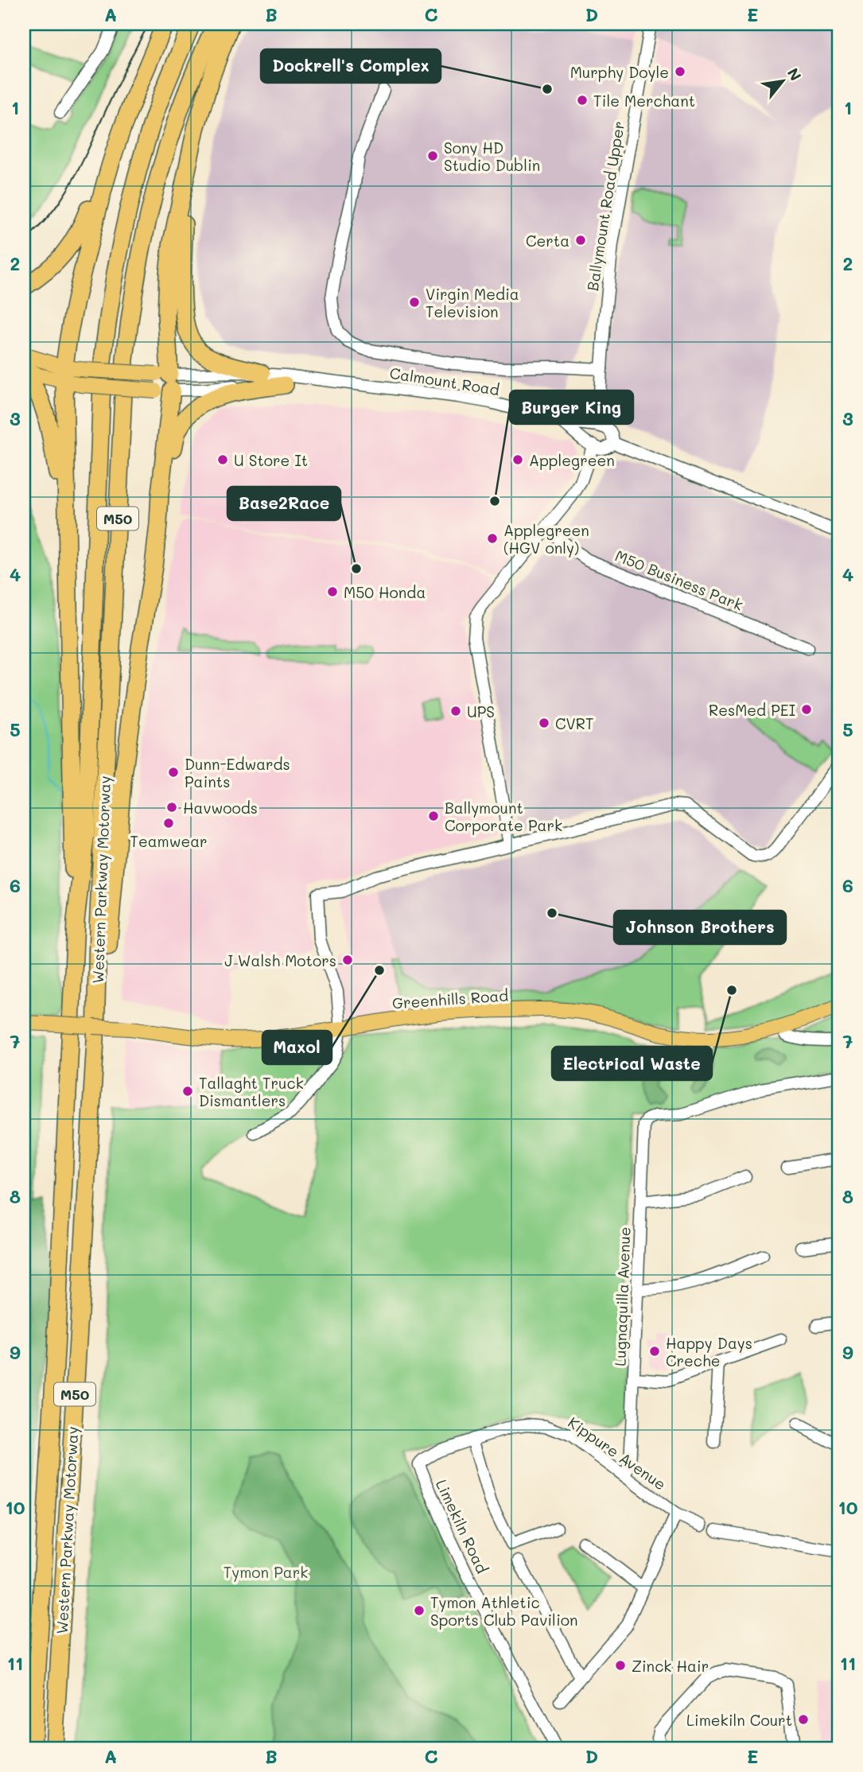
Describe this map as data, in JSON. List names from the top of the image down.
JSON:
{
  "streets": {
    "highway": ["M50", "Western Parkway Motorway"],
    "main road": ["Greenhills Road"],
    "street": [
      "Ballymount Road Upper",
      "Calmount Road",
      "M50 Business Park",
      "Lugnaquilla Avenue",
      "Kippure Avenue",
      "Limekiln Road"
    ]
  },
  "crossings": [
    ["Ballymount Road Upper", "Calmount Road"],
    ["Calmount Road", "M50"],
    ["M50", "Western Parkway Motorway"],
    ["Lugnaquilla Avenue", "Kippure Avenue"],
    ["Kippure Avenue", "Limekiln Road"]
  ],
  "parks": ["Tymon Park"],
  "places": [
    "Murphy Doyle",
    "Dockrell's Complex",
    "Tile Merchant",
    "Sony HD Studio Dublin",
    "Certa",
    "Virgin Media Television",
    "U Store It",
    "Applegreen",
    "Burger King",
    "Applegreen (HGV only)",
    "Base2Race",
    "M50 Honda",
    "ResMed PEI",
    "UPS",
    "CVRT",
    "Dunn-Edwards Paints",
    "Havwoods",
    "Ballymount Corporate Park",
    "Teamwear",
    "Johnson Brothers",
    "J Walsh Motors",
    "Maxol",
    "Electrical Waste",
    "Tallaght Truck Dismantlers",
    "Happy Days Creche",
    "Tymon Athletic Sports Club Pavilion",
    "Zinck Hair",
    "Limekiln Court"
  ],
  "north": "top right",
  "grid": {
    "columns": [
      "A",
      "B",
      "C",
      "D",
      "E"
    ],
    "rows": [
      "1",
      "2",
      "3",
      "4",
      "5",
      "6",
      "7",
      "8",
      "9",
      "10",
      "11"
    ]
  }
}
